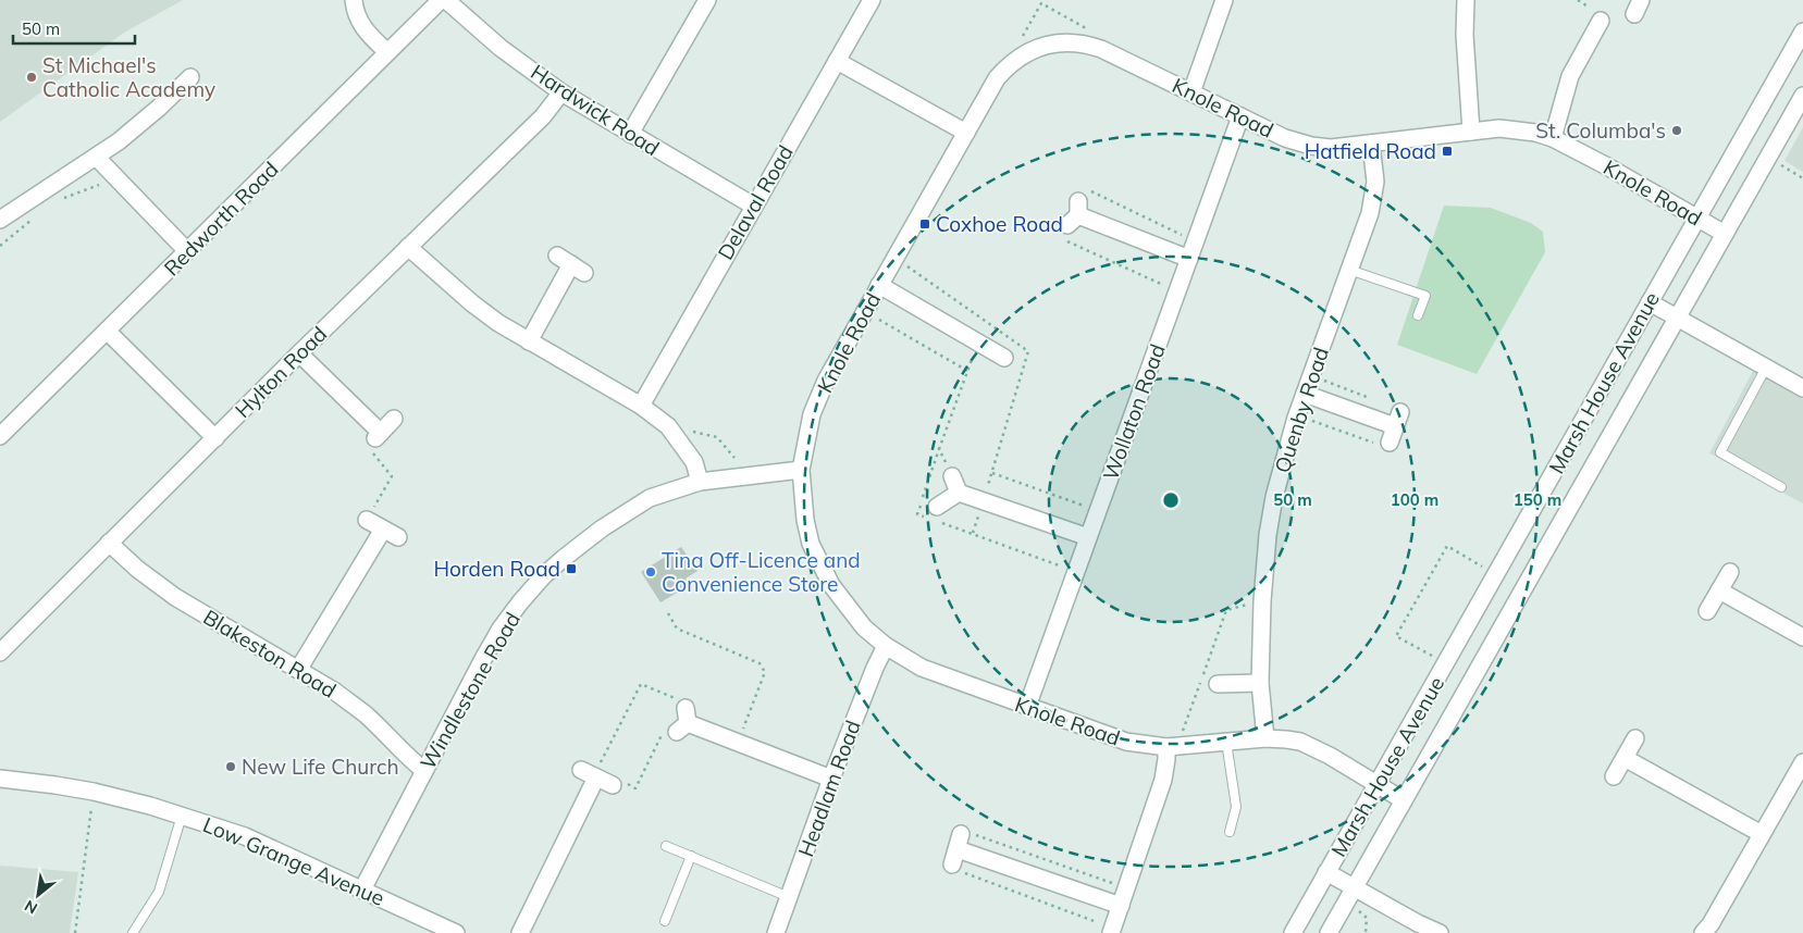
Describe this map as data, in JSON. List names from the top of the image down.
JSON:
{
  "streets": {
    "street": [
      "Knole Road",
      "Hardwick Road",
      "Delaval Road",
      "Redworth Road",
      "Hylton Road",
      "Marsh House Avenue",
      "Quenby Road",
      "Wollaton Road",
      "Blakeston Road",
      "Windlestone Road",
      "Headlam Road",
      "Low Grange Avenue"
    ]
  },
  "crossings": [
    ["Knole Road", "Marsh House Avenue"],
    ["Knole Road", "Quenby Road"],
    ["Knole Road", "Wollaton Road"],
    ["Knole Road", "Windlestone Road"],
    ["Knole Road", "Headlam Road"],
    ["Hardwick Road", "Delaval Road"],
    ["Hardwick Road", "Hylton Road"],
    ["Hylton Road", "Blakeston Road"],
    ["Blakeston Road", "Windlestone Road"],
    ["Windlestone Road", "Low Grange Avenue"]
  ],
  "places": {
    "other": [
      "St Michael's Catholic Academy",
      "St. Columba's",
      "Tina Off-Licence and Convenience Store",
      "New Life Church"
    ],
    "transit": ["Hatfield Road", "Coxhoe Road", "Horden Road"]
  },
  "scale_bar": "50 m",
  "north": "bottom left",
  "rings": ["50 m", "100 m", "150 m"]
}
